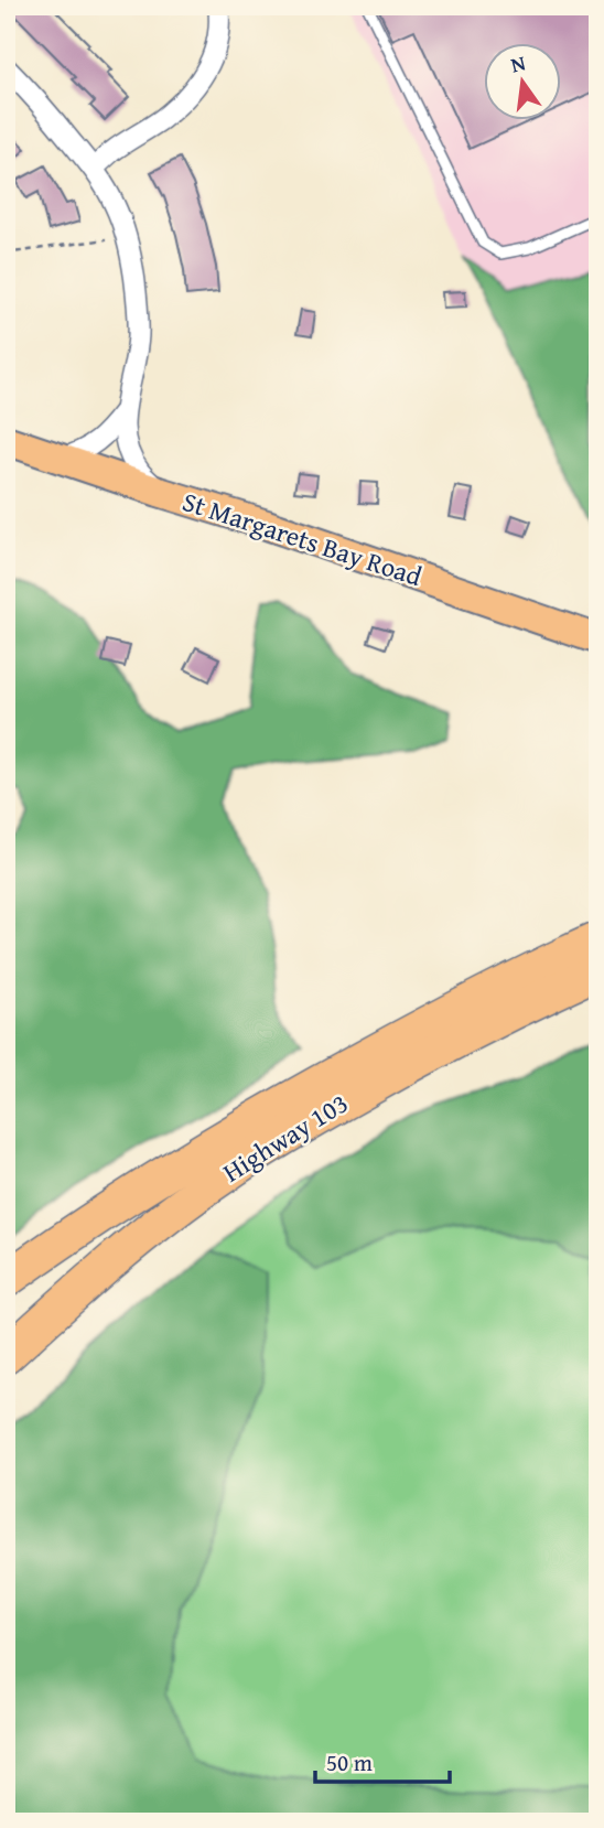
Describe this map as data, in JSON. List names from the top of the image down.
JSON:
{
  "streets": {
    "highway": ["Highway 103"],
    "main road": ["St Margarets Bay Road"]
  },
  "scale_bar": "50 m",
  "north": "top"
}
